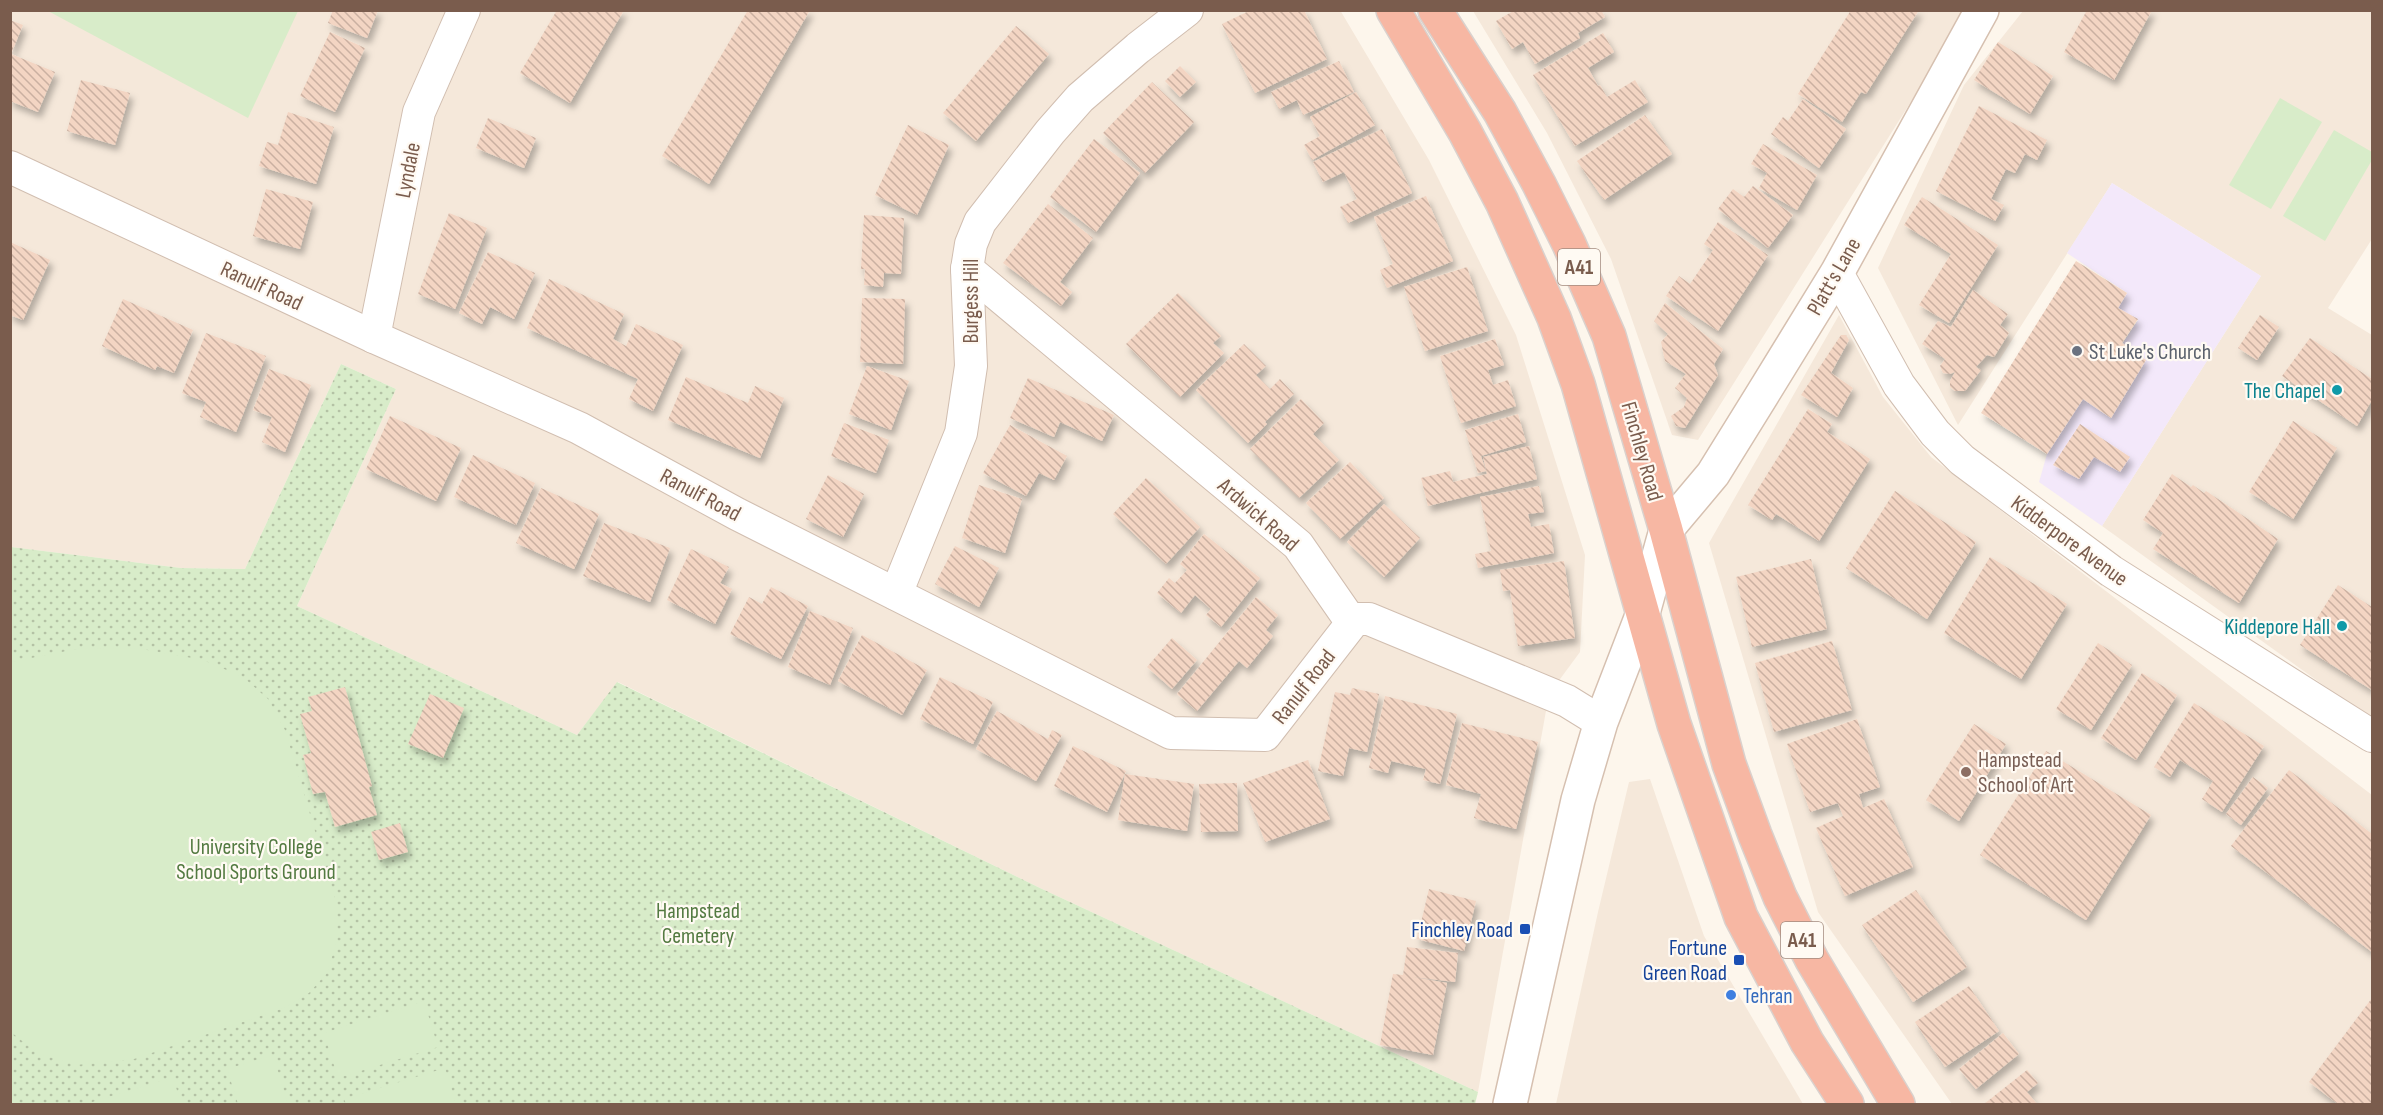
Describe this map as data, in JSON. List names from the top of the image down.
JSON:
{
  "streets": {
    "highway": ["A41", "Finchley Road"],
    "street": [
      "Lyndale",
      "Platt's Lane",
      "Ranulf Road",
      "Burgess Hill",
      "Ardwick Road",
      "Kidderpore Avenue"
    ]
  },
  "crossings": [
    ["Lyndale", "Ranulf Road"],
    ["Platt's Lane", "Finchley Road"],
    ["Platt's Lane", "Kidderpore Avenue"],
    ["Ranulf Road", "Burgess Hill"],
    ["Ranulf Road", "Ardwick Road"],
    ["Burgess Hill", "Ardwick Road"]
  ],
  "parks": ["University College School Sports Ground", "Hampstead Cemetery"],
  "places": {
    "other": [
      "St Luke's Church",
      "The Chapel",
      "Kiddepore Hall",
      "Hampstead School of Art",
      "Tehran"
    ],
    "transit": ["Finchley Road", "Fortune Green Road"]
  }
}
